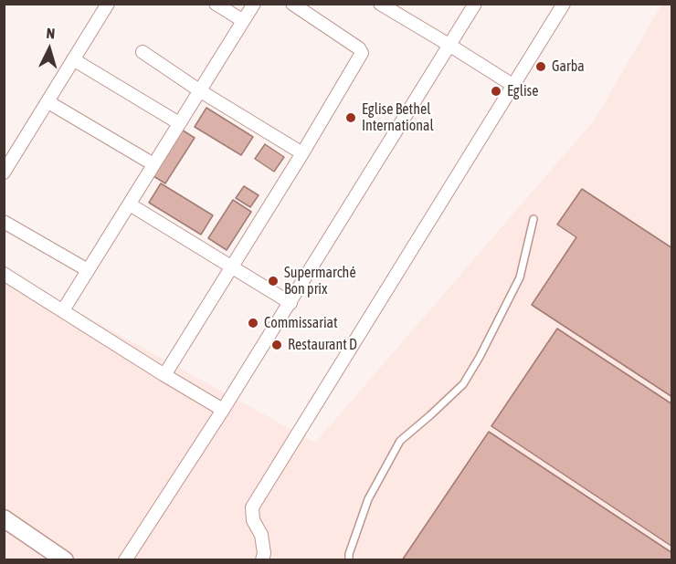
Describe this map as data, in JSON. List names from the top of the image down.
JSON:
{
  "places": [
    "Garba",
    "Eglise",
    "Eglise Bethel International",
    "Supermarché Bon prix",
    "Commissariat",
    "Restaurant D"
  ],
  "north": "top"
}
